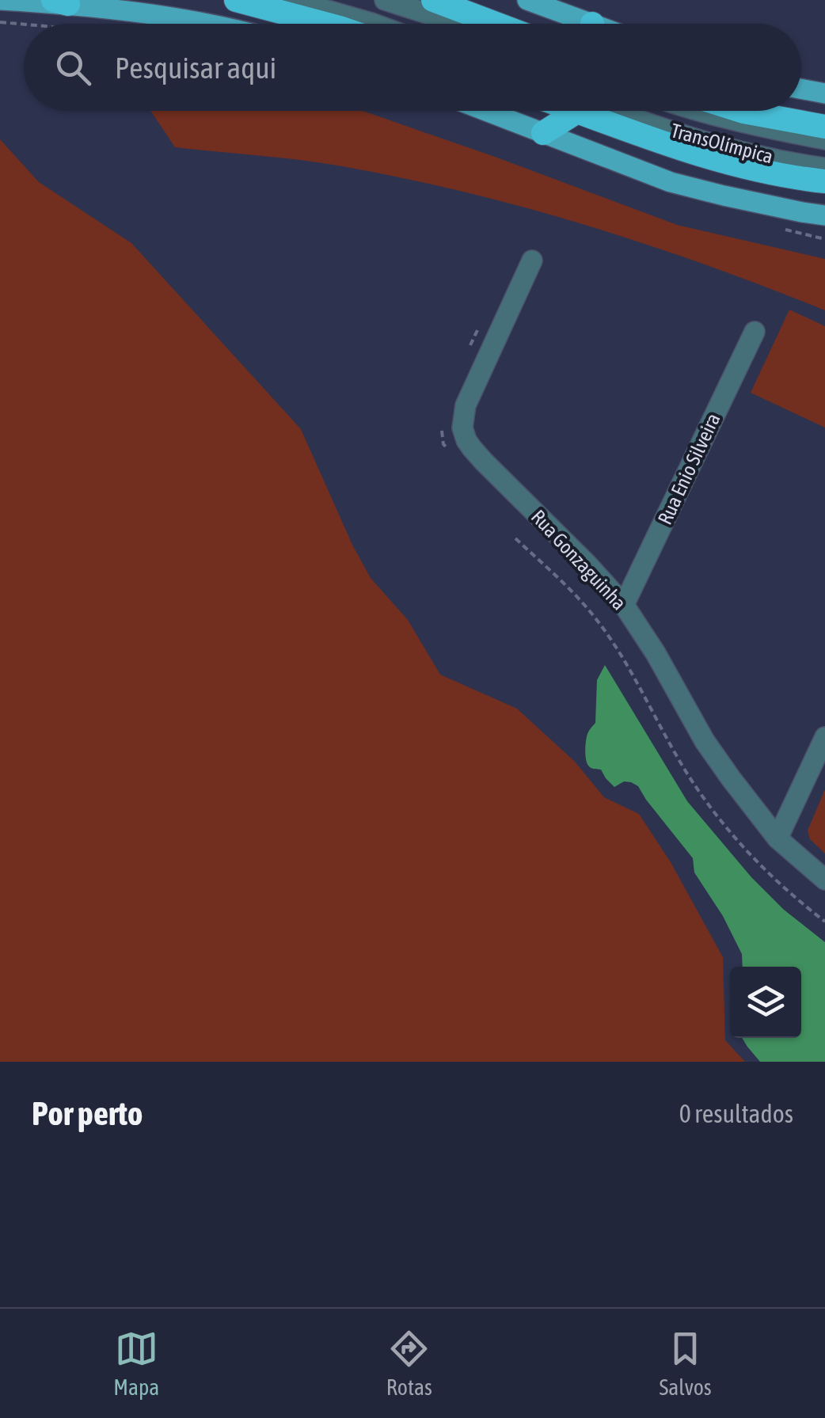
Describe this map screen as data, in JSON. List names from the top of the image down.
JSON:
{
  "streets": {
    "street": ["TransOlímpica", "Rua Enio Silveira", "Rua Gonzaguinha"]
  },
  "crossings": [
    ["Rua Enio Silveira", "Rua Gonzaguinha"]
  ],
  "page": {
    "search": "Pesquisar aqui",
    "heading": ["Por perto", "0 resultados"],
    "nav": ["Mapa", "Rotas", "Salvos"]
  }
}
